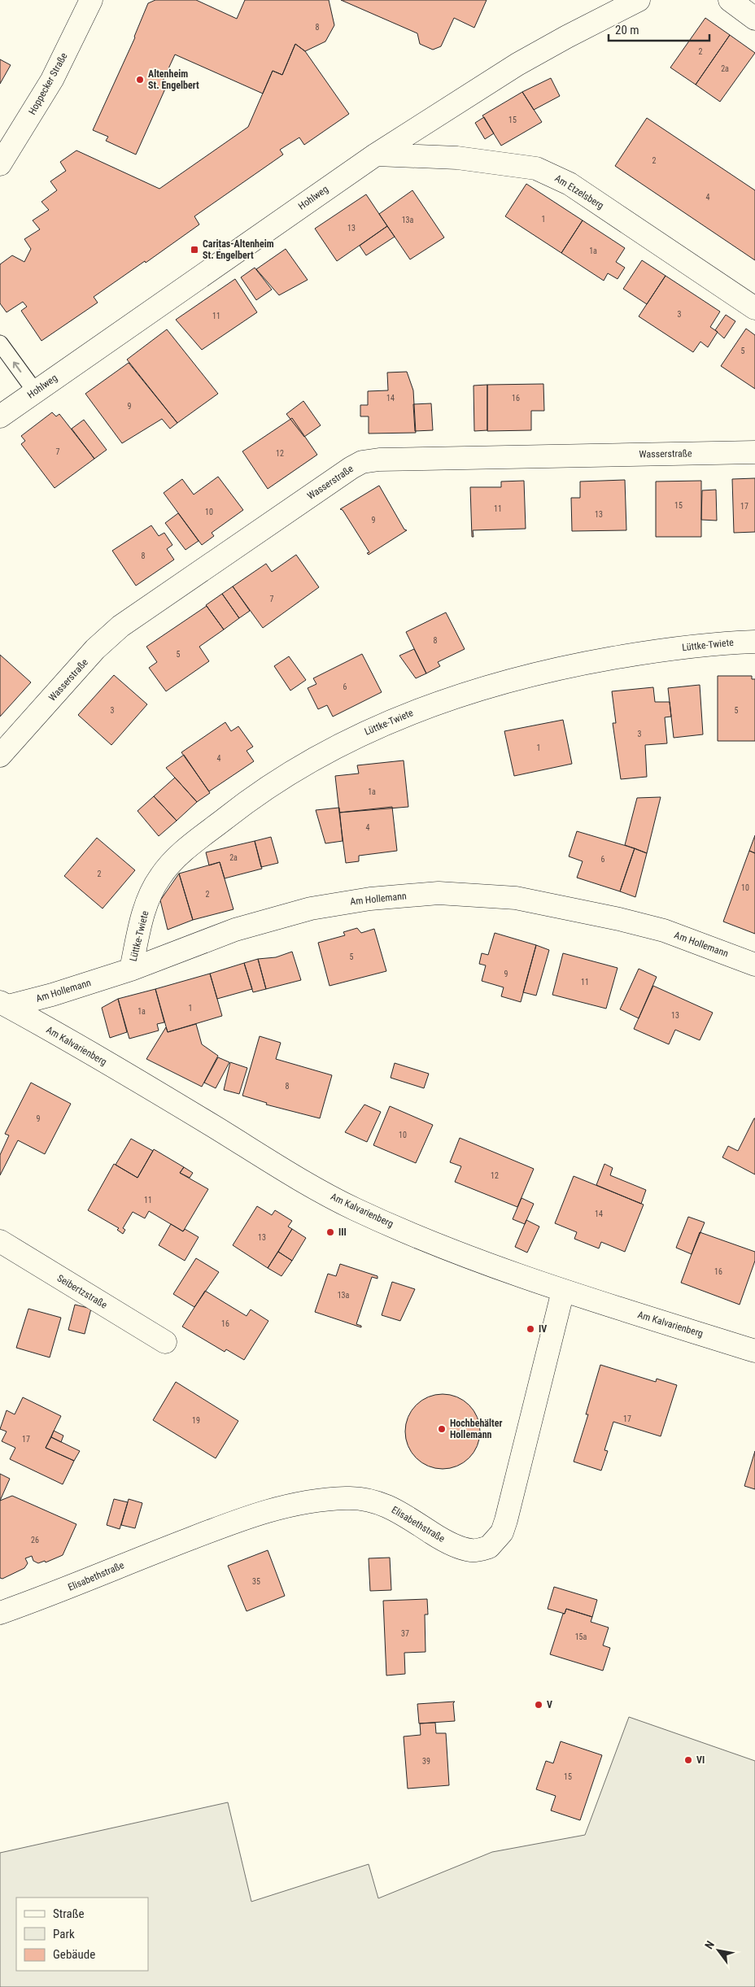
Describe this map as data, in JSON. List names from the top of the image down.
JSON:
{
  "streets": {
    "street": [
      "Hoppecker Straße",
      "Am Etzelsberg",
      "Hohlweg",
      "Wasserstraße",
      "Lüttke-Twiete",
      "Am Hollemann",
      "Am Kalvarienberg",
      "Seibertzstraße",
      "Elisabethstraße"
    ]
  },
  "crossings": [
    ["Am Etzelsberg", "Hohlweg"],
    ["Lüttke-Twiete", "Am Hollemann"],
    ["Am Hollemann", "Am Kalvarienberg"],
    ["Am Kalvarienberg", "Elisabethstraße"]
  ],
  "places": {
    "other": [
      "Altenheim St. Engelbert",
      "III",
      "IV",
      "Hochbehälter Hollemann",
      "V",
      "VI"
    ],
    "transit": ["Caritas-Altenheim St. Engelbert"]
  },
  "house_numbers": [
    "8",
    "2",
    "2a",
    "15",
    "2",
    "4",
    "1",
    "13a",
    "13",
    "1a",
    "3",
    "11",
    "5",
    "14",
    "16",
    "9",
    "7",
    "12",
    "15",
    "17",
    "11",
    "10",
    "13",
    "9",
    "8",
    "7",
    "8",
    "5",
    "6",
    "3",
    "5",
    "3",
    "1",
    "4",
    "1a",
    "4",
    "2a",
    "6",
    "2",
    "10",
    "2",
    "5",
    "9",
    "11",
    "1",
    "1a",
    "13",
    "8",
    "9",
    "10",
    "12",
    "11",
    "14",
    "13",
    "16",
    "13a",
    "16",
    "17",
    "19",
    "17",
    "26",
    "35",
    "37",
    "15a",
    "39",
    "15"
  ],
  "legend": ["Straße", "Park", "Gebäude"],
  "scale_bar": "20 m",
  "north": "top left"
}
